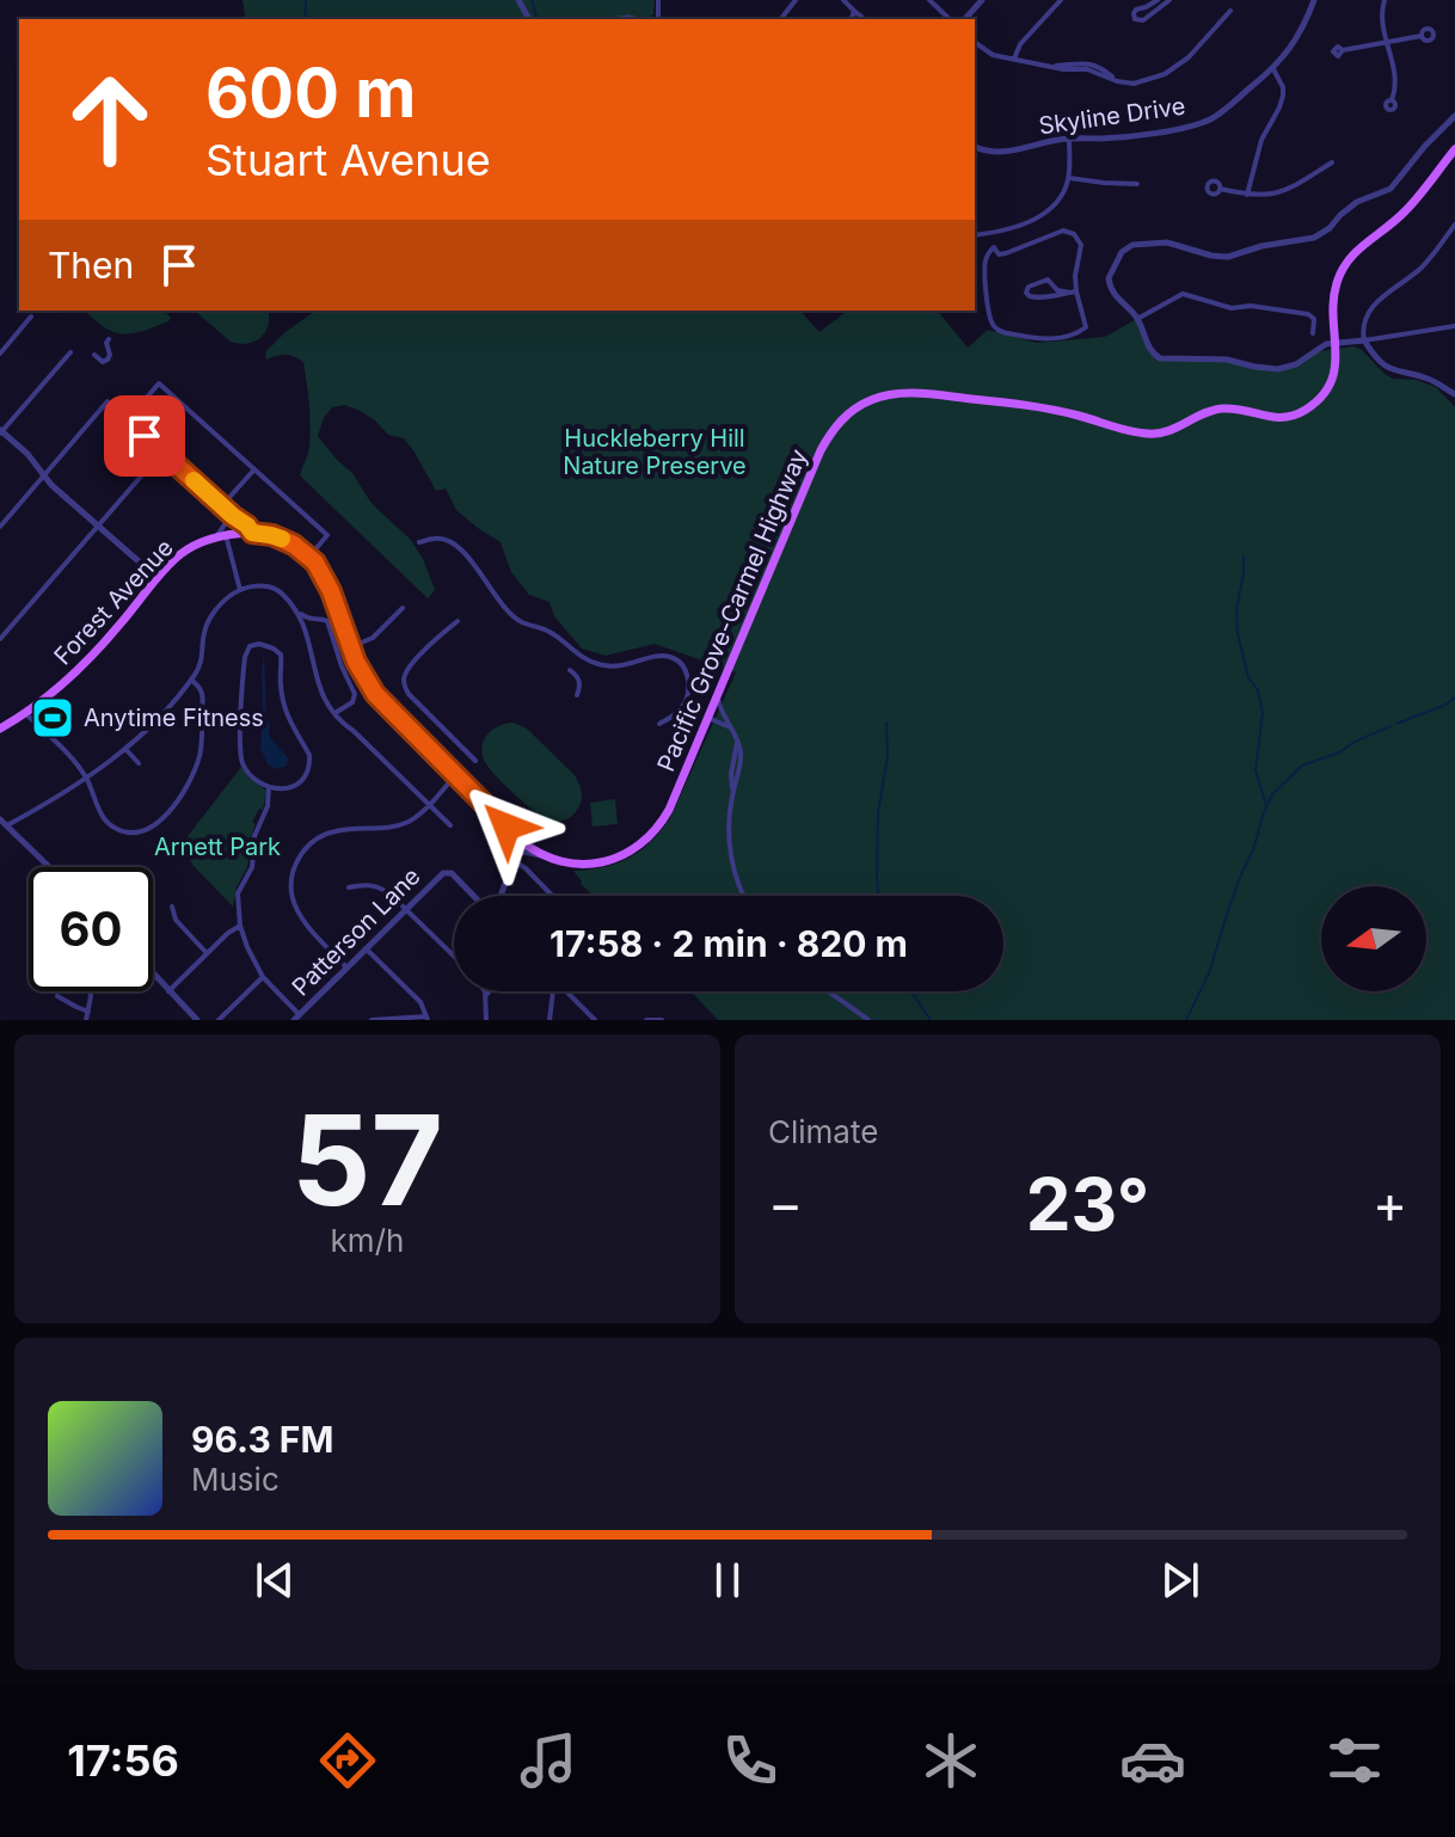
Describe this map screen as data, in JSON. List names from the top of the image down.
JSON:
{
  "streets": {
    "main road": ["Forest Avenue", "Pacific Grove-Carmel Highway"],
    "street": ["Skyline Drive", "Patterson Lane"]
  },
  "parks": ["Huckleberry Hill Nature Preserve", "Arnett Park"],
  "places": {
    "sports": ["Anytime Fitness"]
  },
  "north": "left",
  "page": {
    "turn": ["600 m", "Stuart Avenue"],
    "then": "Then",
    "limit": "60",
    "trip": "17:58 · 2 min · 820 m",
    "tile": [
      ["57", "km/h"],
      "Climate"
    ],
    "heat": ["−", "23°", "+"],
    "song": ["96.3 FM", "Music"],
    "tabs": "17:56"
  }
}
